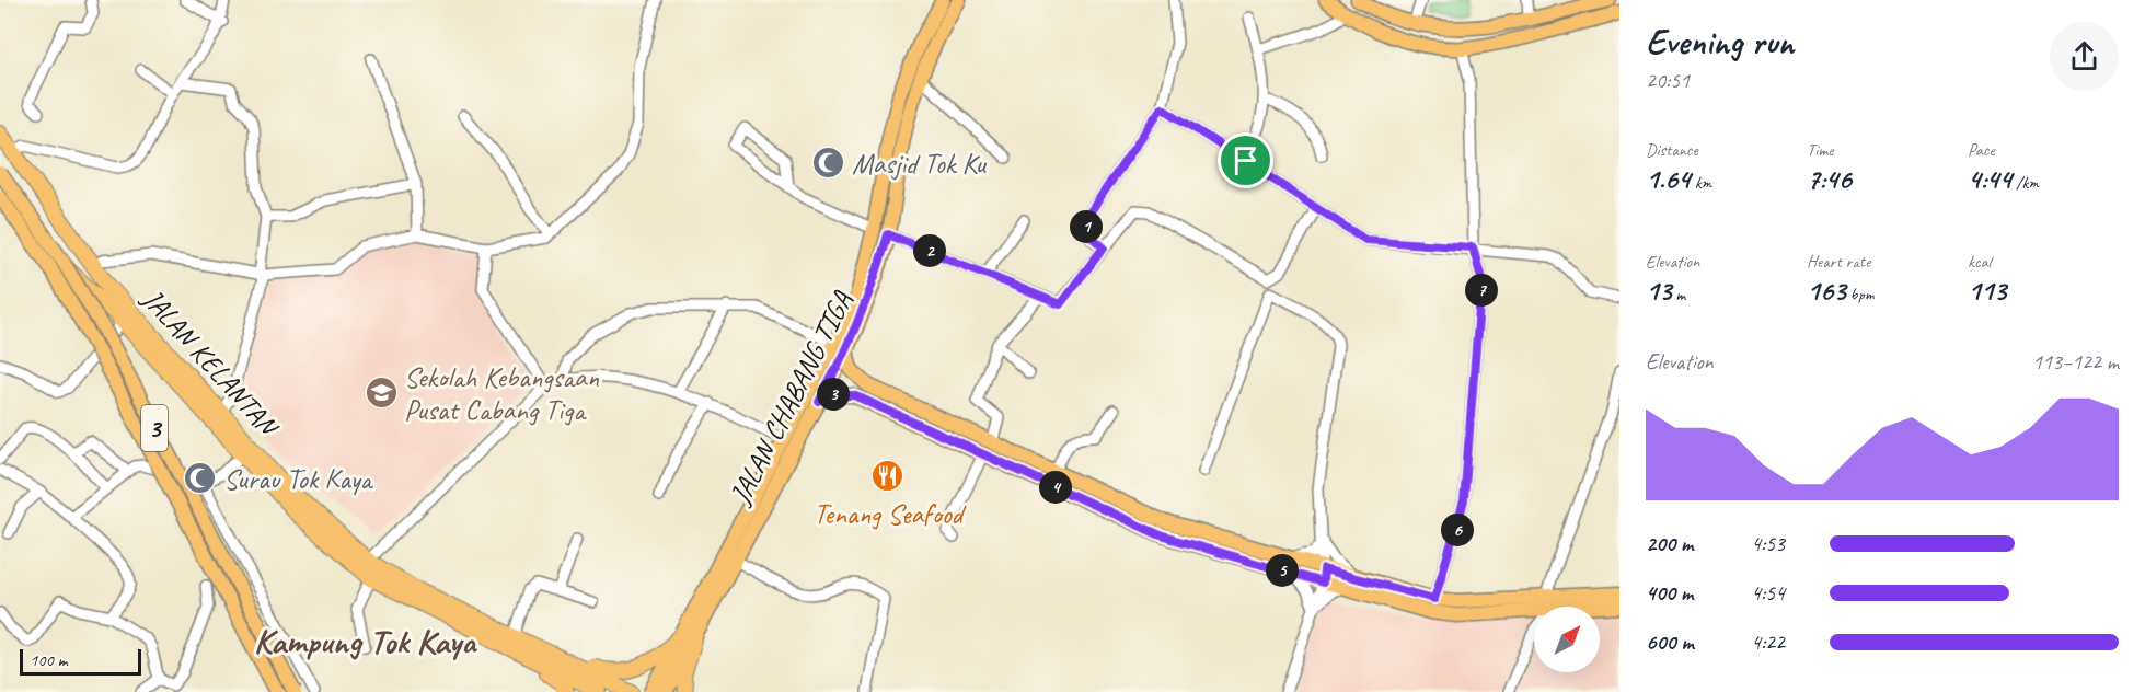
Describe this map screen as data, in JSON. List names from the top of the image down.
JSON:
{
  "streets": {
    "highway": ["JALAN KELANTAN", "3"],
    "main road": ["JALAN CHABANG TIGA"]
  },
  "districts": ["Kampung Tok Kaya"],
  "places": {
    "mosque": ["Masjid Tok Ku", "Surau Tok Kaya"],
    "school or university": ["Sekolah Kebangsaan Pusat Cabang Tiga"],
    "restaurant": ["Tenang Seafood"]
  },
  "scale_bar": "100 m",
  "north": "top right",
  "page": {
    "heading": ["Evening run", "20:51"],
    "stats": [
      ["Distance", "1.64 km"],
      ["Time", "7:46"],
      ["Pace", "4:44 /km"],
      ["Elevation", "13 m"],
      ["Heart rate", "163 bpm"],
      ["kcal", "113"]
    ],
    "pins": [
      "1",
      "2",
      "7",
      "3",
      "4",
      "6",
      "5"
    ],
    "chart": ["Elevation", "113–122 m"],
    "list": [
      {
        "name": "200 m",
        "note": "4:53"
      },
      {
        "name": "400 m",
        "note": "4:54"
      },
      {
        "name": "600 m",
        "note": "4:22"
      }
    ],
    "scale": "100 m"
  }
}
